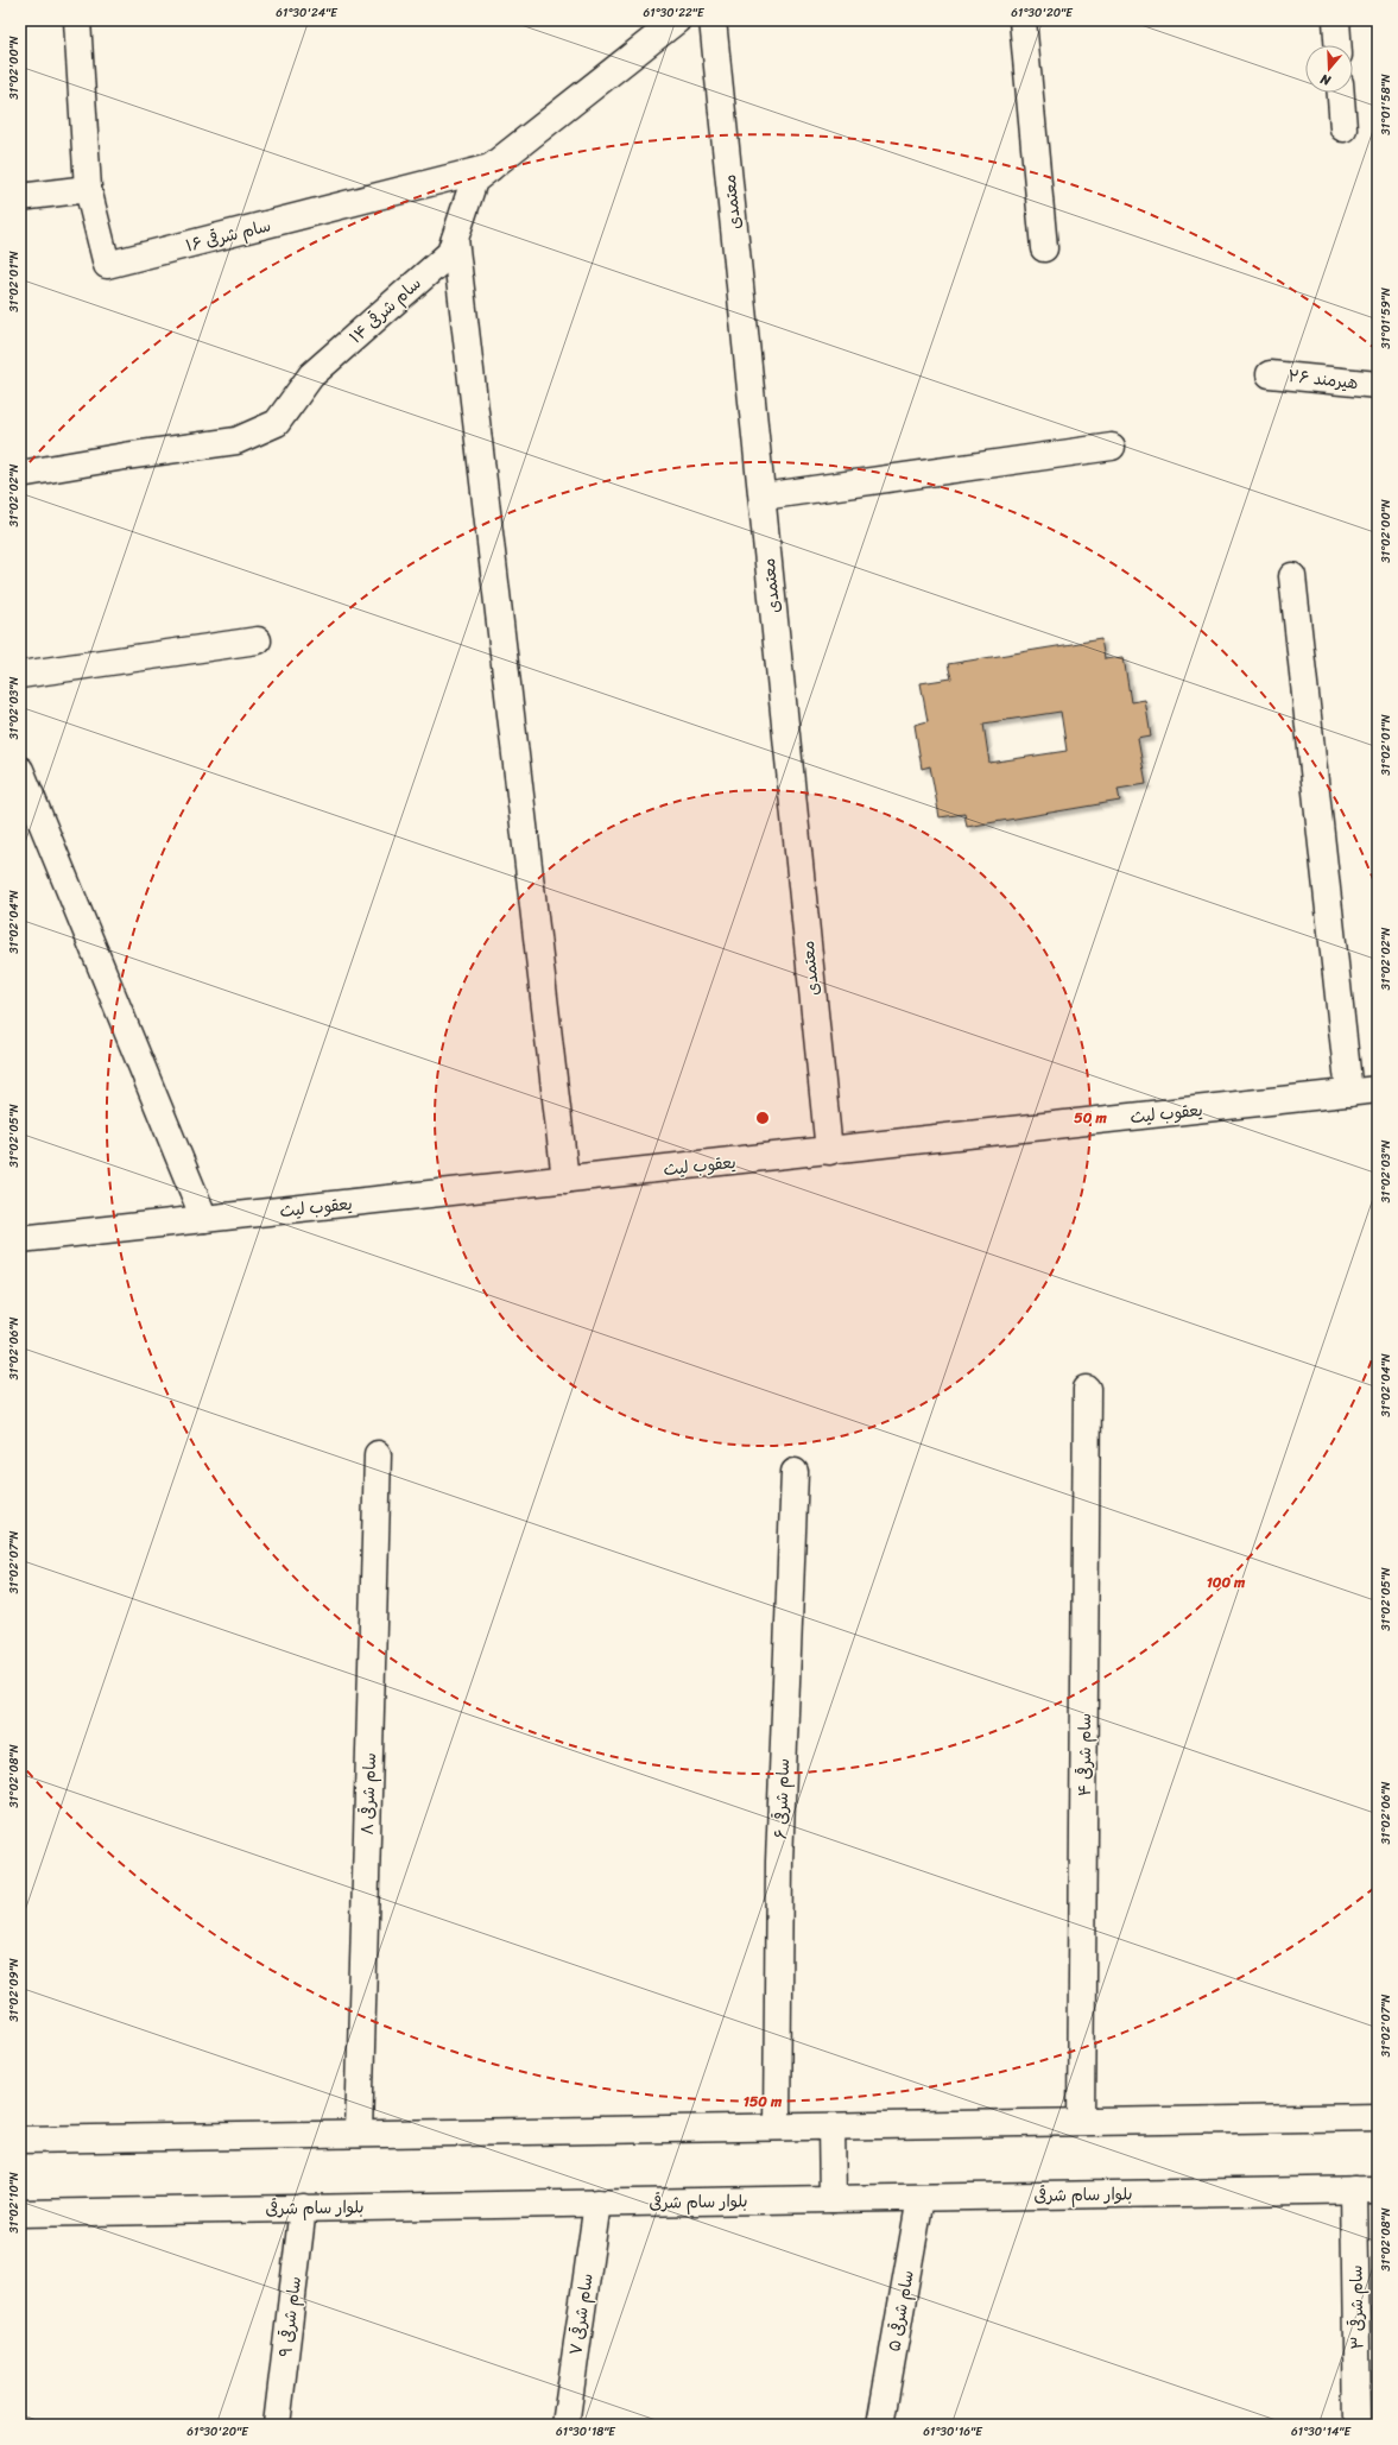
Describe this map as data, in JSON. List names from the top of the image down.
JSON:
{
  "streets": {
    "street": [
      "معتمدی",
      "سام شرقی ۱۶",
      "سام شرقی ۱۴",
      "هیرمند ۲۶",
      "یعقوب لیث",
      "سام شرقی ۴",
      "سام شرقی ۸",
      "سام شرقی ۶",
      "بلوار سام شرقی",
      "سام شرقی ۳",
      "سام شرقی ۵",
      "سام شرقی ۷",
      "سام شرقی ۹"
    ]
  },
  "crossings": [
    ["معتمدی", "یعقوب لیث"],
    ["سام شرقی ۱۶", "سام شرقی ۱۴"],
    ["بلوار سام شرقی", "سام شرقی ۳"],
    ["بلوار سام شرقی", "سام شرقی ۵"],
    ["بلوار سام شرقی", "سام شرقی ۷"],
    ["بلوار سام شرقی", "سام شرقی ۹"]
  ],
  "north": "bottom",
  "coordinates": [
    "61°30'24\"E",
    "61°30'22\"E",
    "61°30'20\"E",
    "31°02'00\"N",
    "31°01'58\"N",
    "31°02'01\"N",
    "31°01'59\"N",
    "31°02'02\"N",
    "31°02'03\"N",
    "31°02'04\"N",
    "31°02'05\"N",
    "31°02'06\"N",
    "31°02'07\"N",
    "31°02'08\"N",
    "31°02'09\"N",
    "31°02'10\"N",
    "61°30'18\"E",
    "61°30'16\"E",
    "61°30'14\"E"
  ],
  "rings": ["50 m", "100 m", "150 m"]
}
